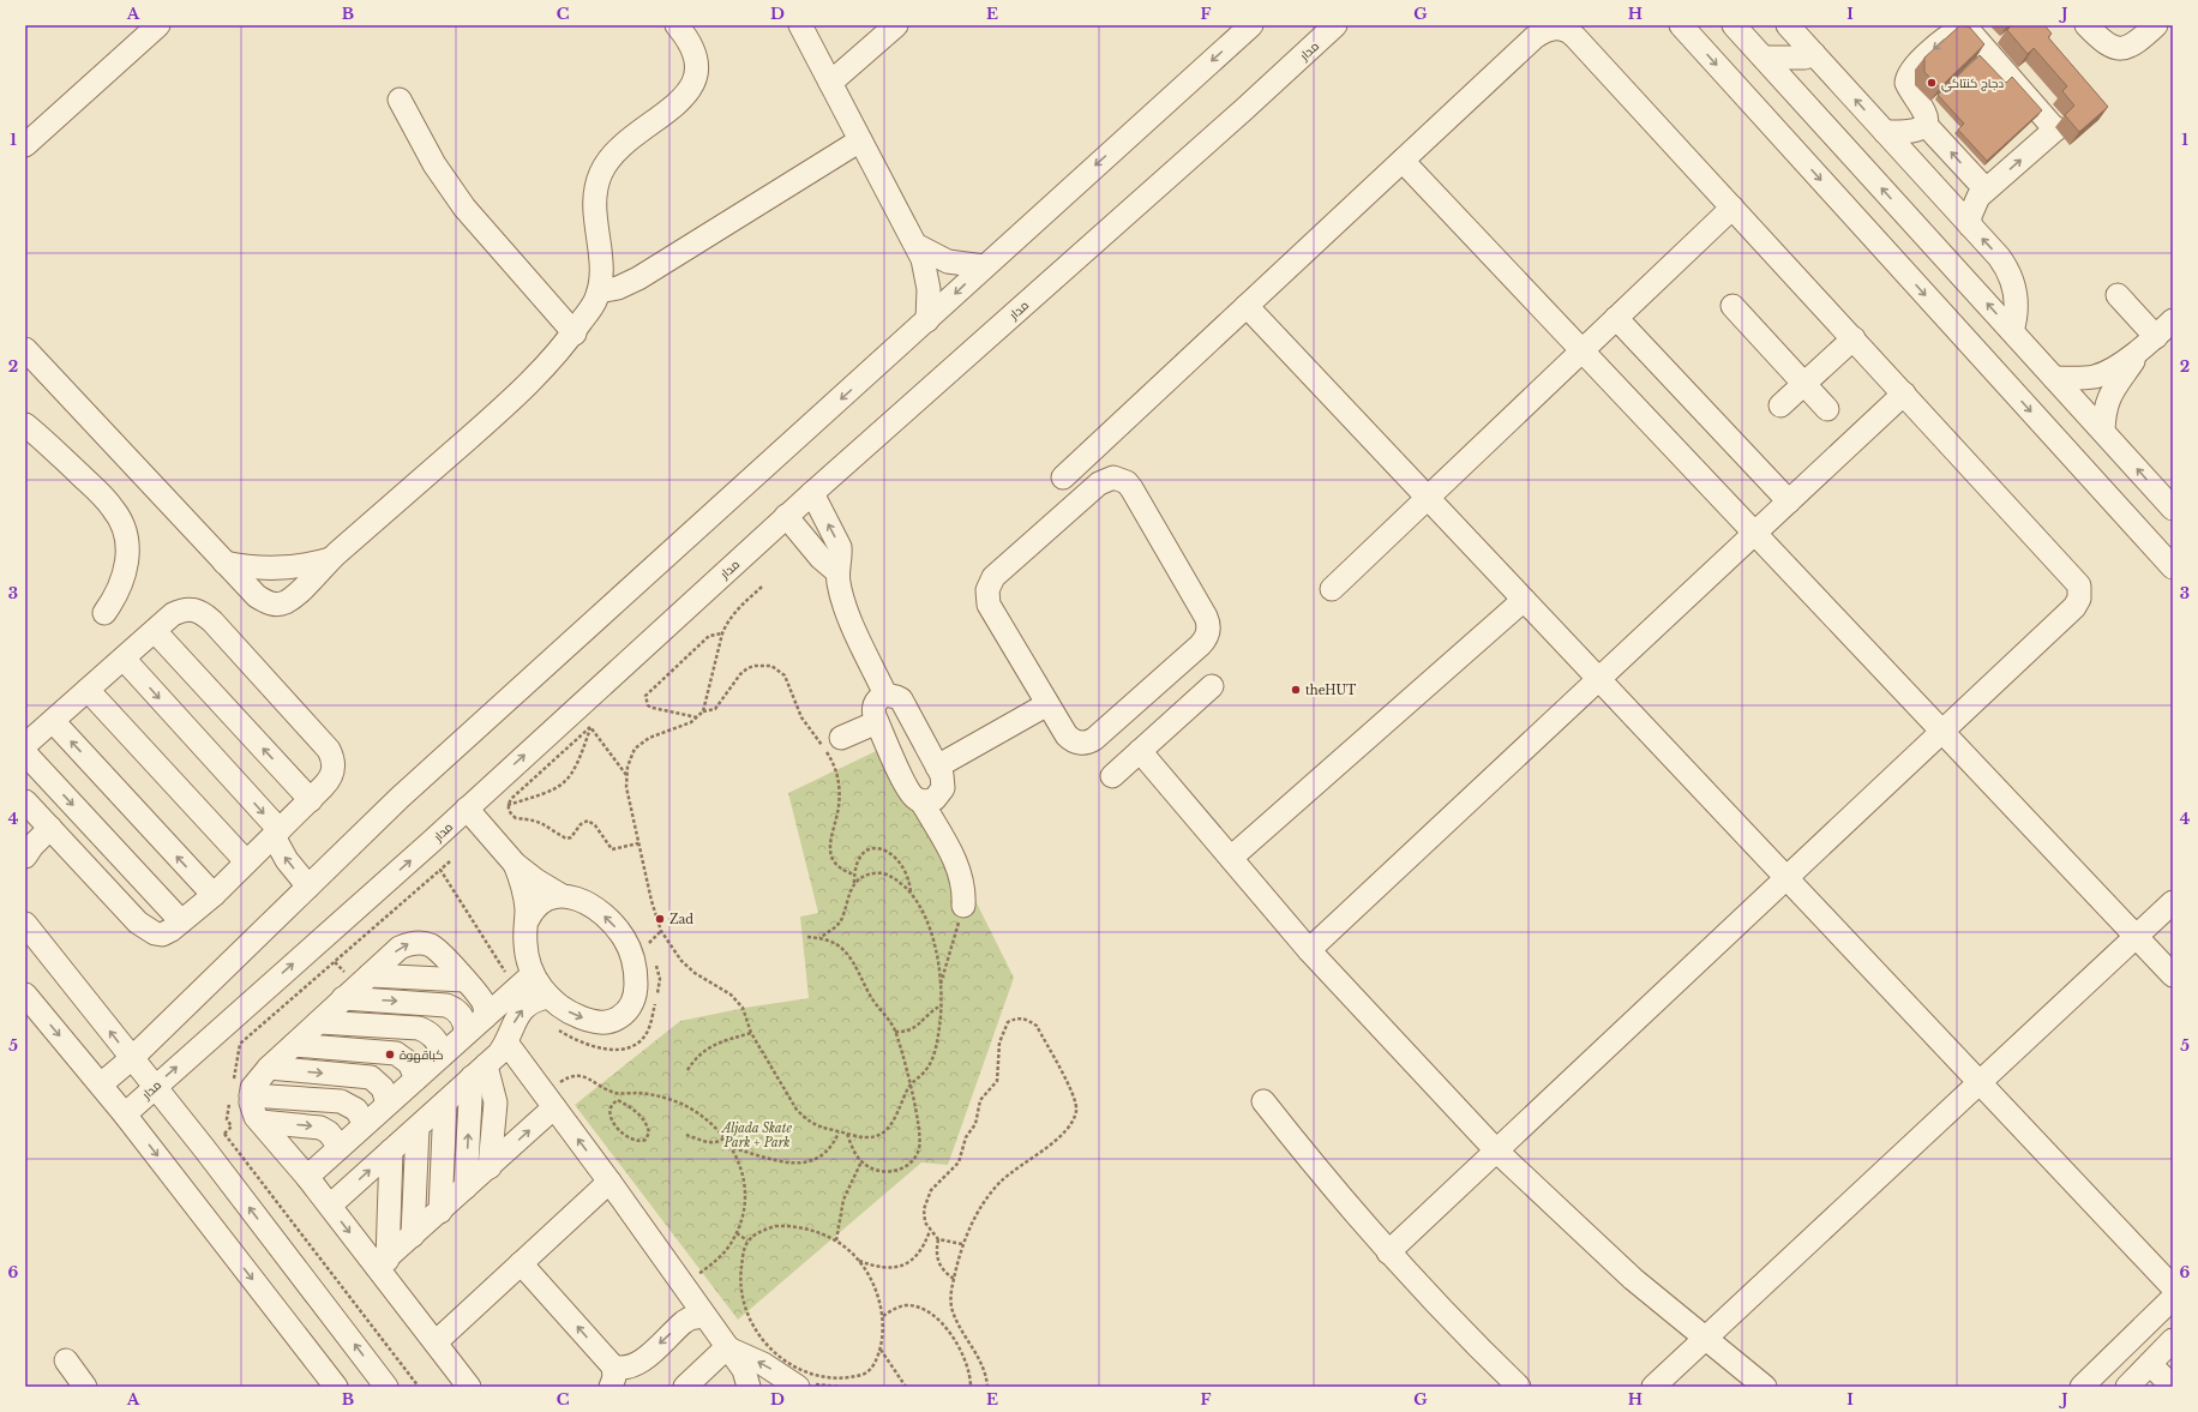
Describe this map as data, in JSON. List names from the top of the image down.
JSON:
{
  "streets": {
    "street": ["مدار"]
  },
  "parks": ["Aljada Skate Park + Park"],
  "places": [
    "دجاج كنتاكي",
    "theHUT",
    "Zad",
    "كباقهوة"
  ],
  "grid": {
    "columns": [
      "A",
      "B",
      "C",
      "D",
      "E",
      "F",
      "G",
      "H",
      "I",
      "J"
    ],
    "rows": [
      "1",
      "2",
      "3",
      "4",
      "5",
      "6"
    ]
  }
}
